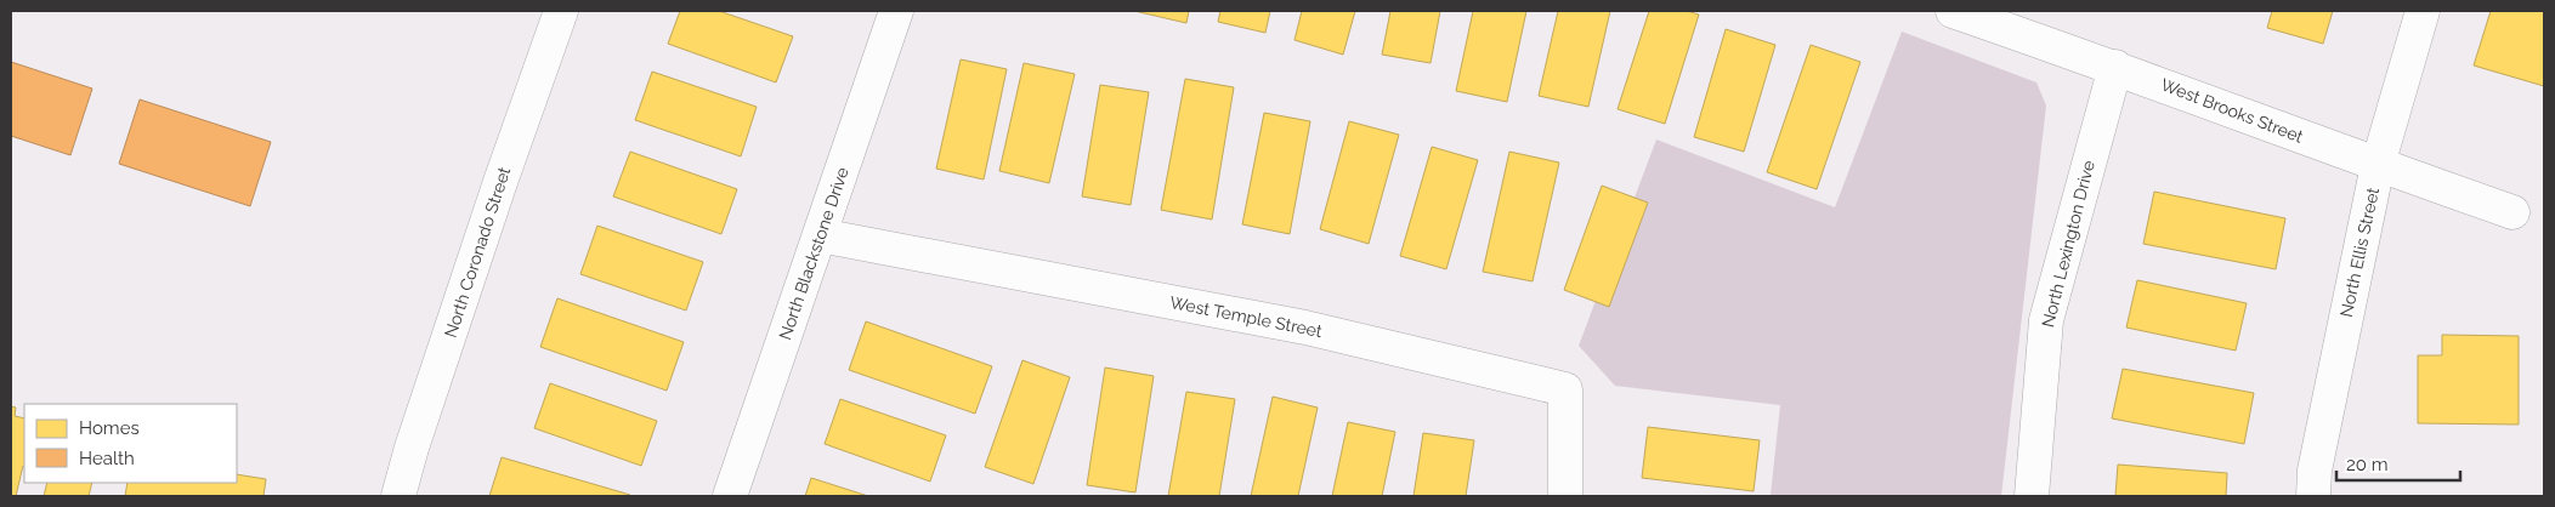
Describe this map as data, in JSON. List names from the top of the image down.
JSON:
{
  "streets": {
    "street": [
      "West Brooks Street",
      "North Lexington Drive",
      "North Coronado Street",
      "North Ellis Street",
      "North Blackstone Drive",
      "West Temple Street"
    ]
  },
  "crossings": [
    ["West Brooks Street", "North Lexington Drive"],
    ["West Brooks Street", "North Ellis Street"],
    ["North Blackstone Drive", "West Temple Street"]
  ],
  "legend": ["Homes", "Health"],
  "scale_bar": "20 m"
}
